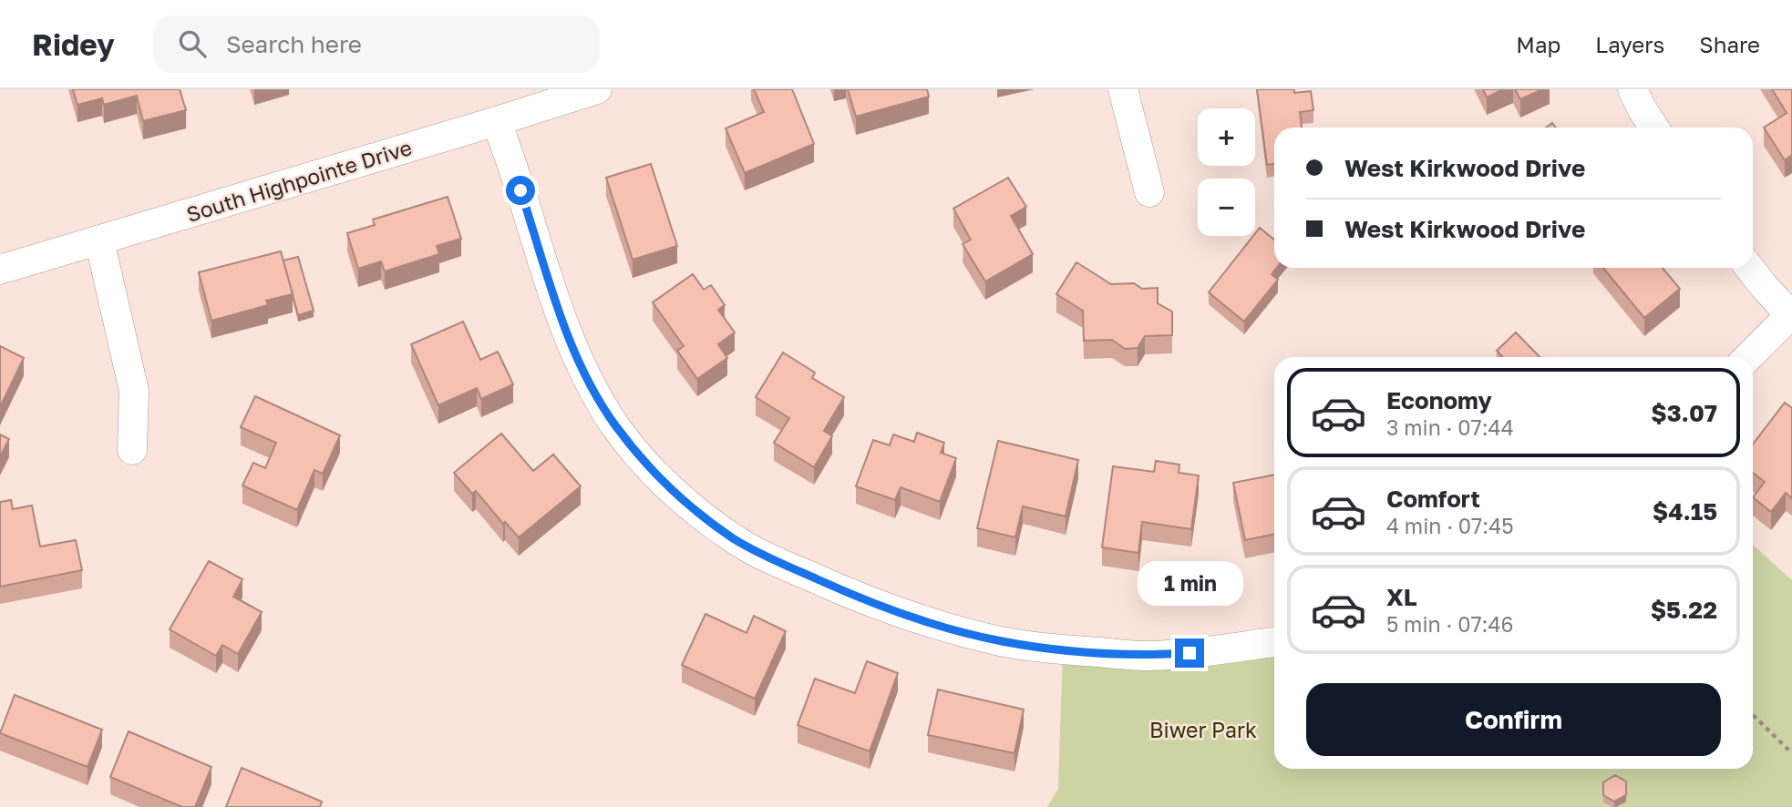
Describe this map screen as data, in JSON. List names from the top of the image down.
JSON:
{
  "streets": {
    "street": ["South Highpointe Drive"]
  },
  "parks": ["Biwer Park"],
  "page": {
    "header": "Ridey",
    "search": "Search here",
    "nav": ["Map", "Layers", "Share"],
    "map_buttons": ["+", "−"],
    "banner": ["West Kirkwood Drive", "West Kirkwood Drive"],
    "list": [
      {
        "name": "Economy",
        "note": "3 min · 07:44",
        "value": "$3.07"
      },
      {
        "name": "Comfort",
        "note": "4 min · 07:45",
        "value": "$4.15"
      },
      {
        "name": "XL",
        "note": "5 min · 07:46",
        "value": "$5.22"
      }
    ],
    "bubble": "1 min",
    "buttons": "Confirm"
  }
}
